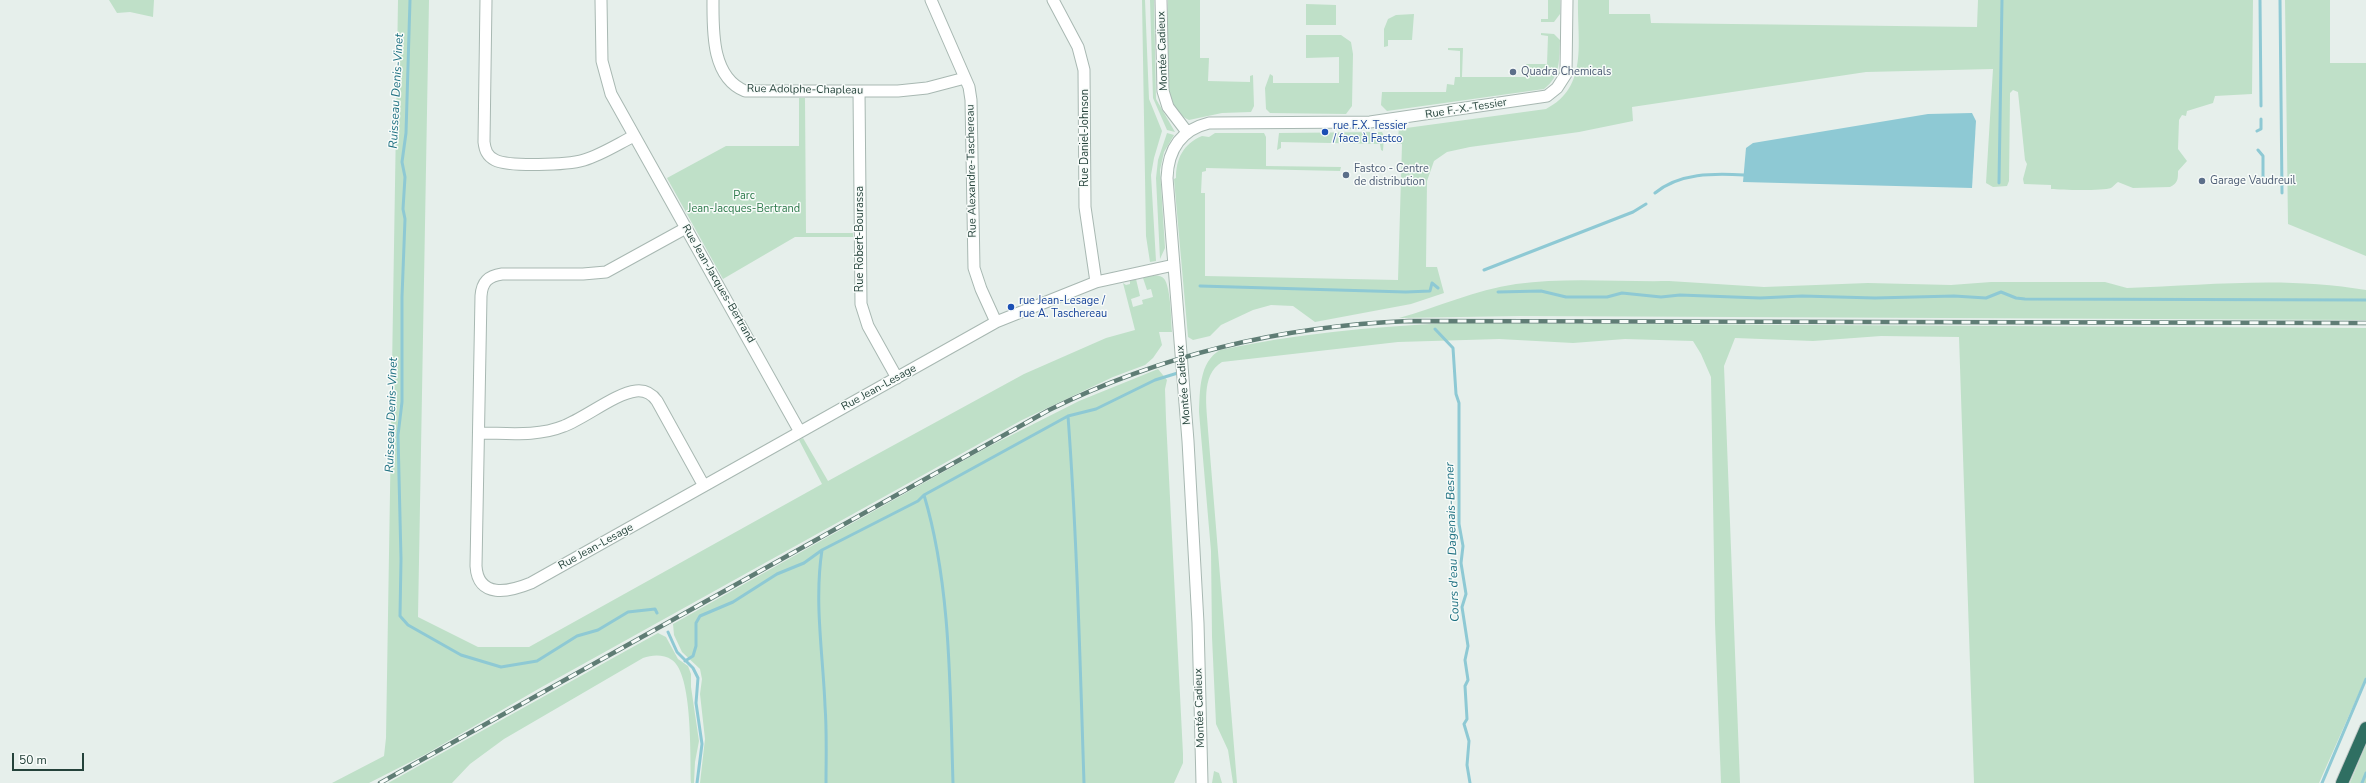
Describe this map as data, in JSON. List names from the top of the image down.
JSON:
{
  "streets": {
    "street": [
      "Montée Cadieux",
      "Rue Adolphe-Chapleau",
      "Rue F.-X.-Tessier",
      "Rue Daniel-Johnson",
      "Rue Alexandre-Taschereau",
      "Rue Robert-Bourassa",
      "Rue Jean-Jacques-Bertrand",
      "Rue Jean-Lesage"
    ]
  },
  "crossings": [
    ["Montée Cadieux", "Rue F.-X.-Tessier"],
    ["Montée Cadieux", "Rue Jean-Lesage"],
    ["Rue Adolphe-Chapleau", "Rue Alexandre-Taschereau"],
    ["Rue Adolphe-Chapleau", "Rue Robert-Bourassa"],
    ["Rue Daniel-Johnson", "Rue Jean-Lesage"],
    ["Rue Alexandre-Taschereau", "Rue Jean-Lesage"],
    ["Rue Robert-Bourassa", "Rue Jean-Lesage"],
    ["Rue Jean-Jacques-Bertrand", "Rue Jean-Lesage"]
  ],
  "water": ["Ruisseau Denis-Vinet", "Cours d'eau Dagenais-Besner"],
  "parks": ["Parc Jean-Jacques-Bertrand"],
  "places": [
    "Quadra Chemicals",
    "rue F.X. Tessier / face à Fastco",
    "Fastco - Centre de distribution",
    "Garage Vaudreuil",
    "rue Jean-Lesage / rue A. Taschereau"
  ],
  "scale_bar": "50 m"
}
